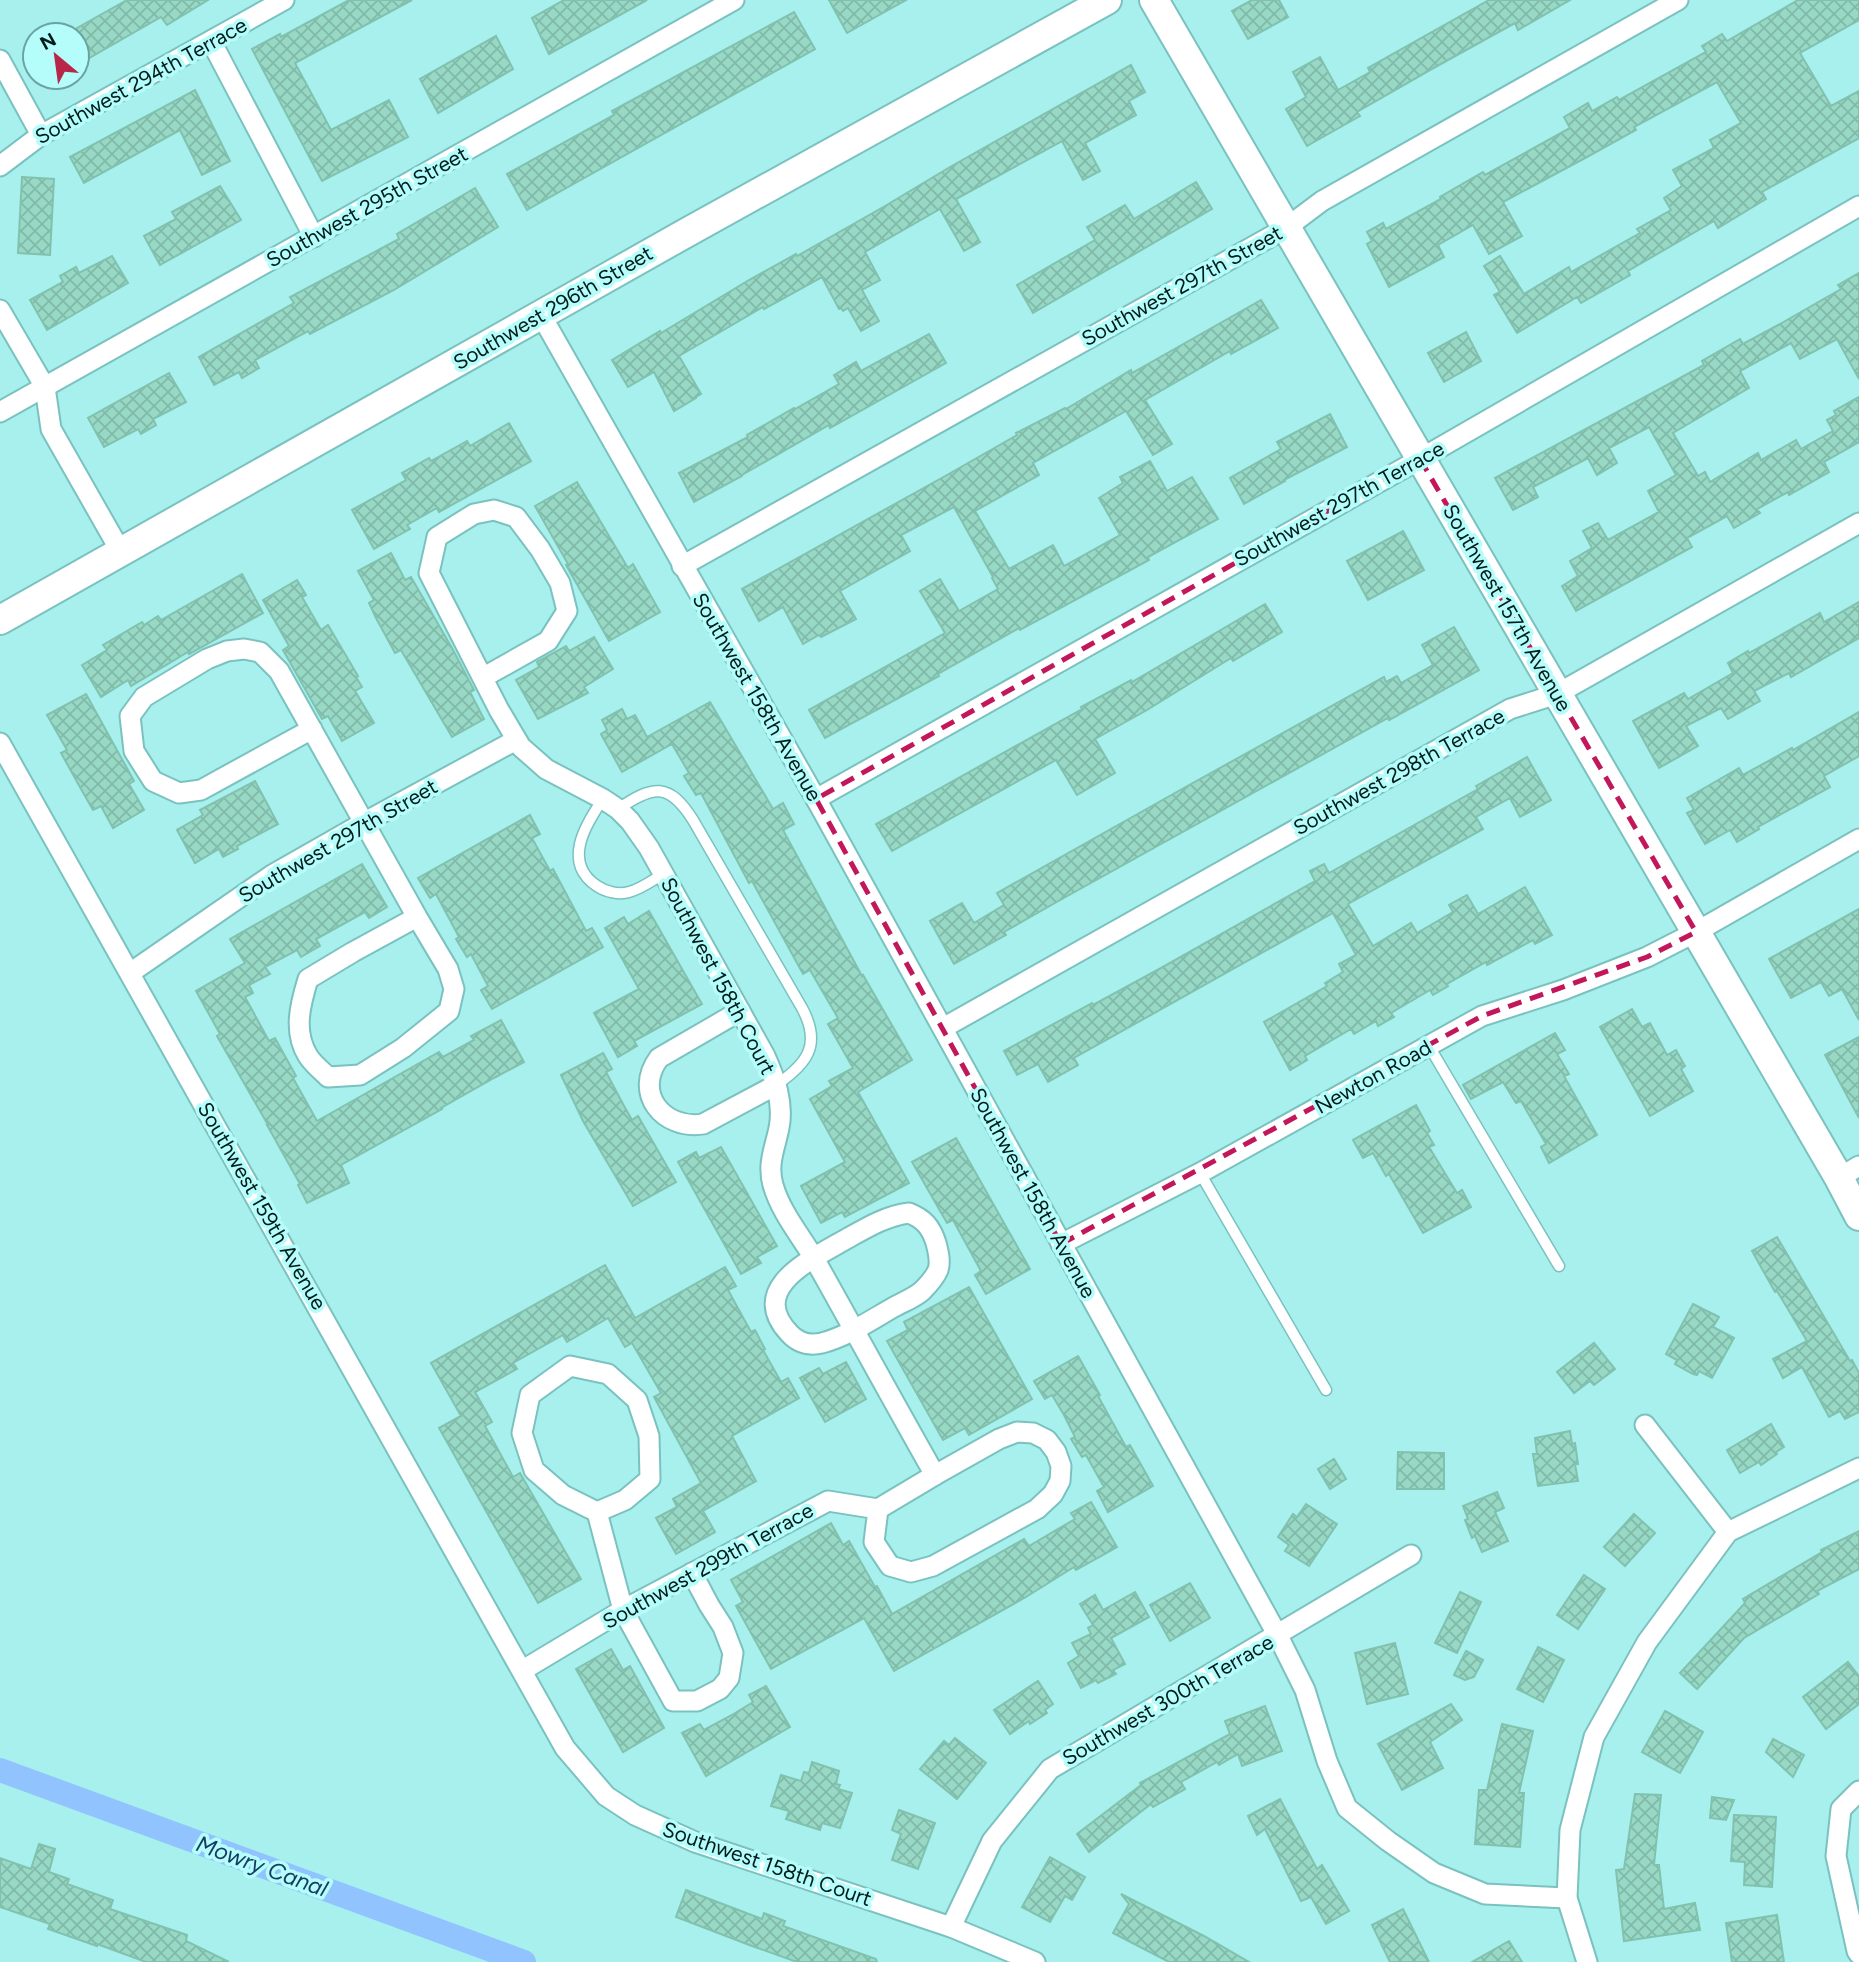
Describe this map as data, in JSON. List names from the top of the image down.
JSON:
{
  "streets": {
    "street": [
      "Southwest 294th Terrace",
      "Southwest 295th Street",
      "Southwest 297th Street",
      "Southwest 296th Street",
      "Southwest 297th Terrace",
      "Southwest 157th Avenue",
      "Southwest 158th Avenue",
      "Southwest 298th Terrace",
      "Southwest 158th Court",
      "Newton Road",
      "Southwest 159th Avenue",
      "Southwest 299th Terrace",
      "Southwest 300th Terrace"
    ]
  },
  "crossings": [
    ["Southwest 297th Street", "Southwest 157th Avenue"],
    ["Southwest 297th Street", "Southwest 158th Avenue"],
    ["Southwest 297th Street", "Southwest 158th Court"],
    ["Southwest 297th Street", "Southwest 159th Avenue"],
    ["Southwest 296th Street", "Southwest 158th Avenue"],
    ["Southwest 297th Terrace", "Southwest 157th Avenue"],
    ["Southwest 297th Terrace", "Southwest 158th Avenue"],
    ["Southwest 157th Avenue", "Southwest 298th Terrace"],
    ["Southwest 157th Avenue", "Newton Road"],
    ["Southwest 158th Avenue", "Southwest 298th Terrace"],
    ["Southwest 158th Avenue", "Newton Road"],
    ["Southwest 158th Avenue", "Southwest 300th Terrace"],
    ["Southwest 158th Court", "Southwest 159th Avenue"],
    ["Southwest 158th Court", "Southwest 299th Terrace"],
    ["Southwest 158th Court", "Southwest 300th Terrace"],
    ["Southwest 159th Avenue", "Southwest 299th Terrace"]
  ],
  "water": ["Mowry Canal"],
  "north": "top left"
}
